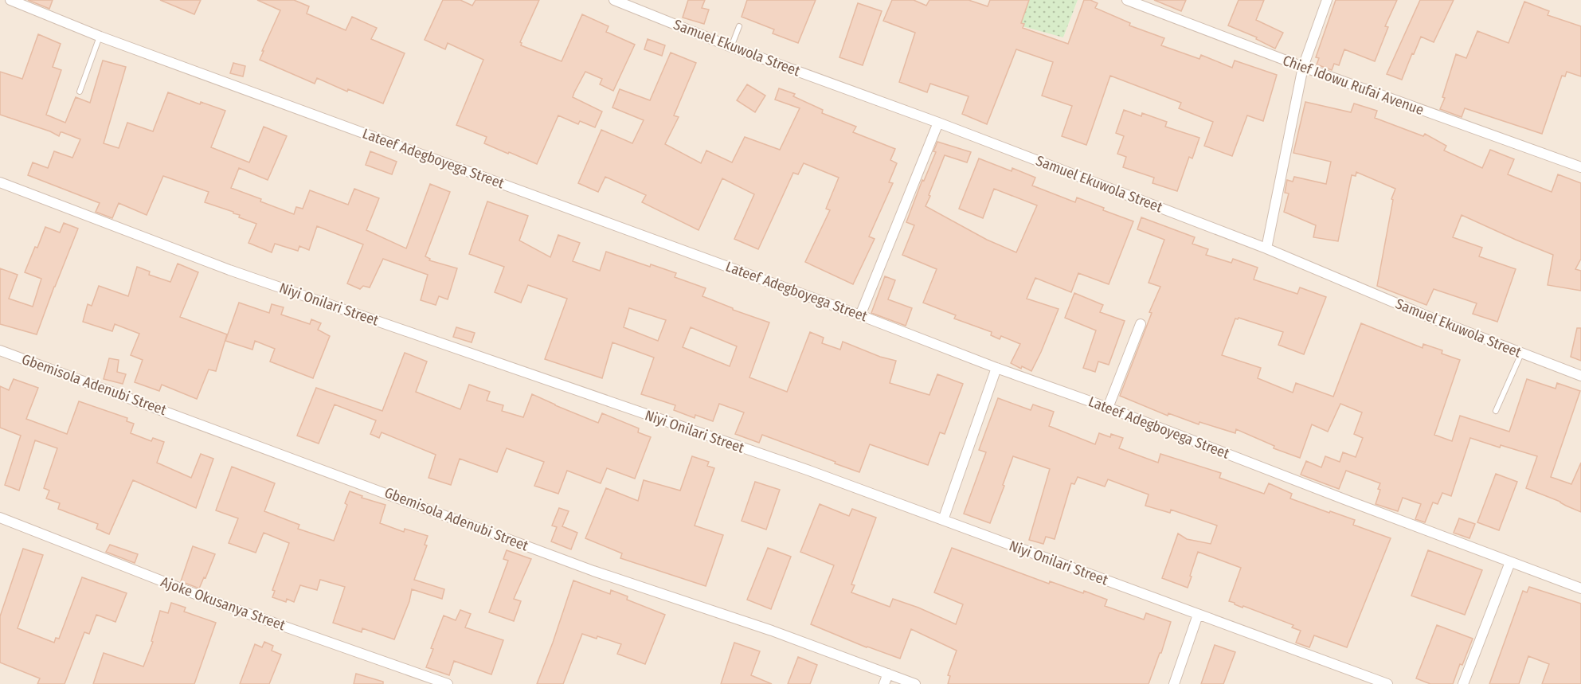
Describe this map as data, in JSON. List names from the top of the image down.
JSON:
{
  "streets": {
    "street": [
      "Samuel Ekuwola Street",
      "Chief Idowu Rufai Avenue",
      "Lateef Adegboyega Street",
      "Niyi Onilari Street",
      "Gbemisola Adenubi Street",
      "Ajoke Okusanya Street"
    ]
  }
}
